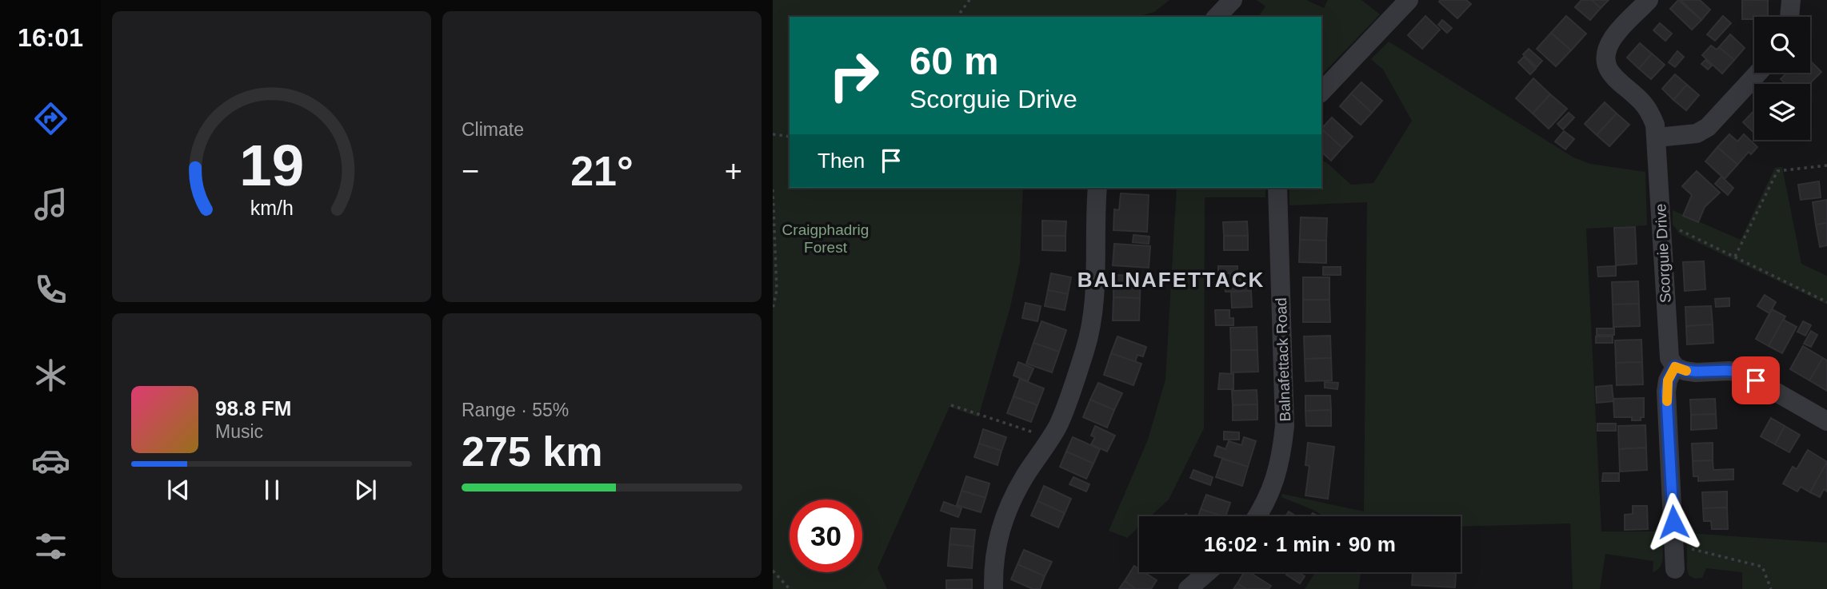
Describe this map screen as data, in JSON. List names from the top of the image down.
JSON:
{
  "streets": {
    "street": ["Scorguie Drive", "Balnafettack Road"]
  },
  "districts": ["BALNAFETTACK"],
  "parks": ["Craigphadrig Forest"],
  "page": {
    "tabs": "16:01",
    "tile": [
      "Climate",
      ["Range · 55%", "275 km"]
    ],
    "turn": ["60 m", "Scorguie Drive"],
    "then": "Then",
    "heat": ["−", "21°", "+"],
    "song": ["98.8 FM", "Music"],
    "limit": "30",
    "trip": "16:02 · 1 min · 90 m",
    "gauge": ["19", "km/h"]
  }
}
